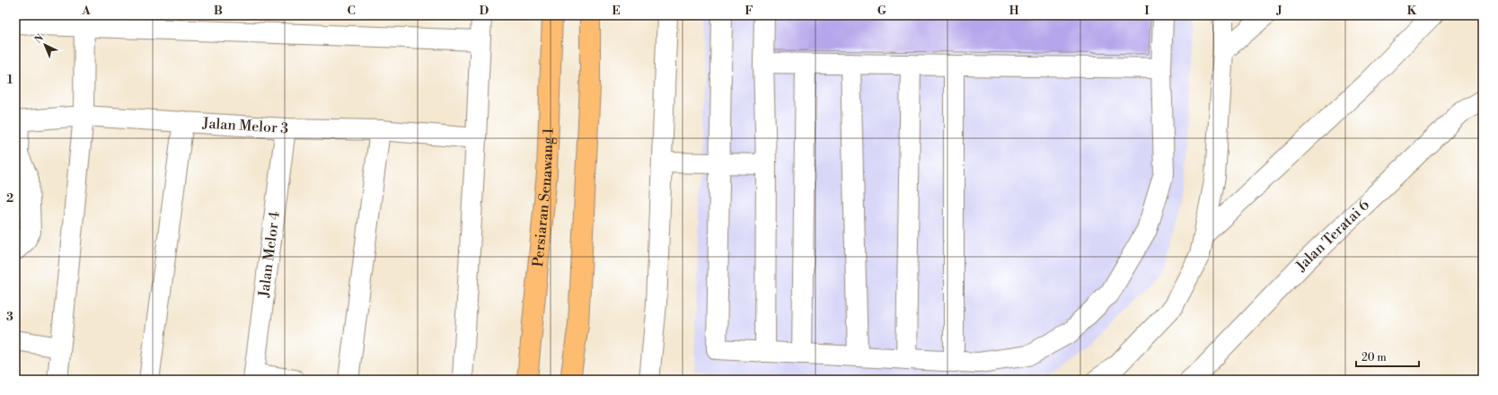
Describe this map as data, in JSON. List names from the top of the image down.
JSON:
{
  "streets": {
    "main road": ["Persiaran Senawang 1"],
    "street": ["Jalan Melor 3", "Jalan Teratai 6", "Jalan Melor 4"]
  },
  "crossings": [
    ["Jalan Melor 3", "Jalan Melor 4"]
  ],
  "scale_bar": "20 m",
  "north": "top left",
  "grid": {
    "columns": [
      "A",
      "B",
      "C",
      "D",
      "E",
      "F",
      "G",
      "H",
      "I",
      "J",
      "K"
    ],
    "rows": ["1", "2", "3"]
  }
}
